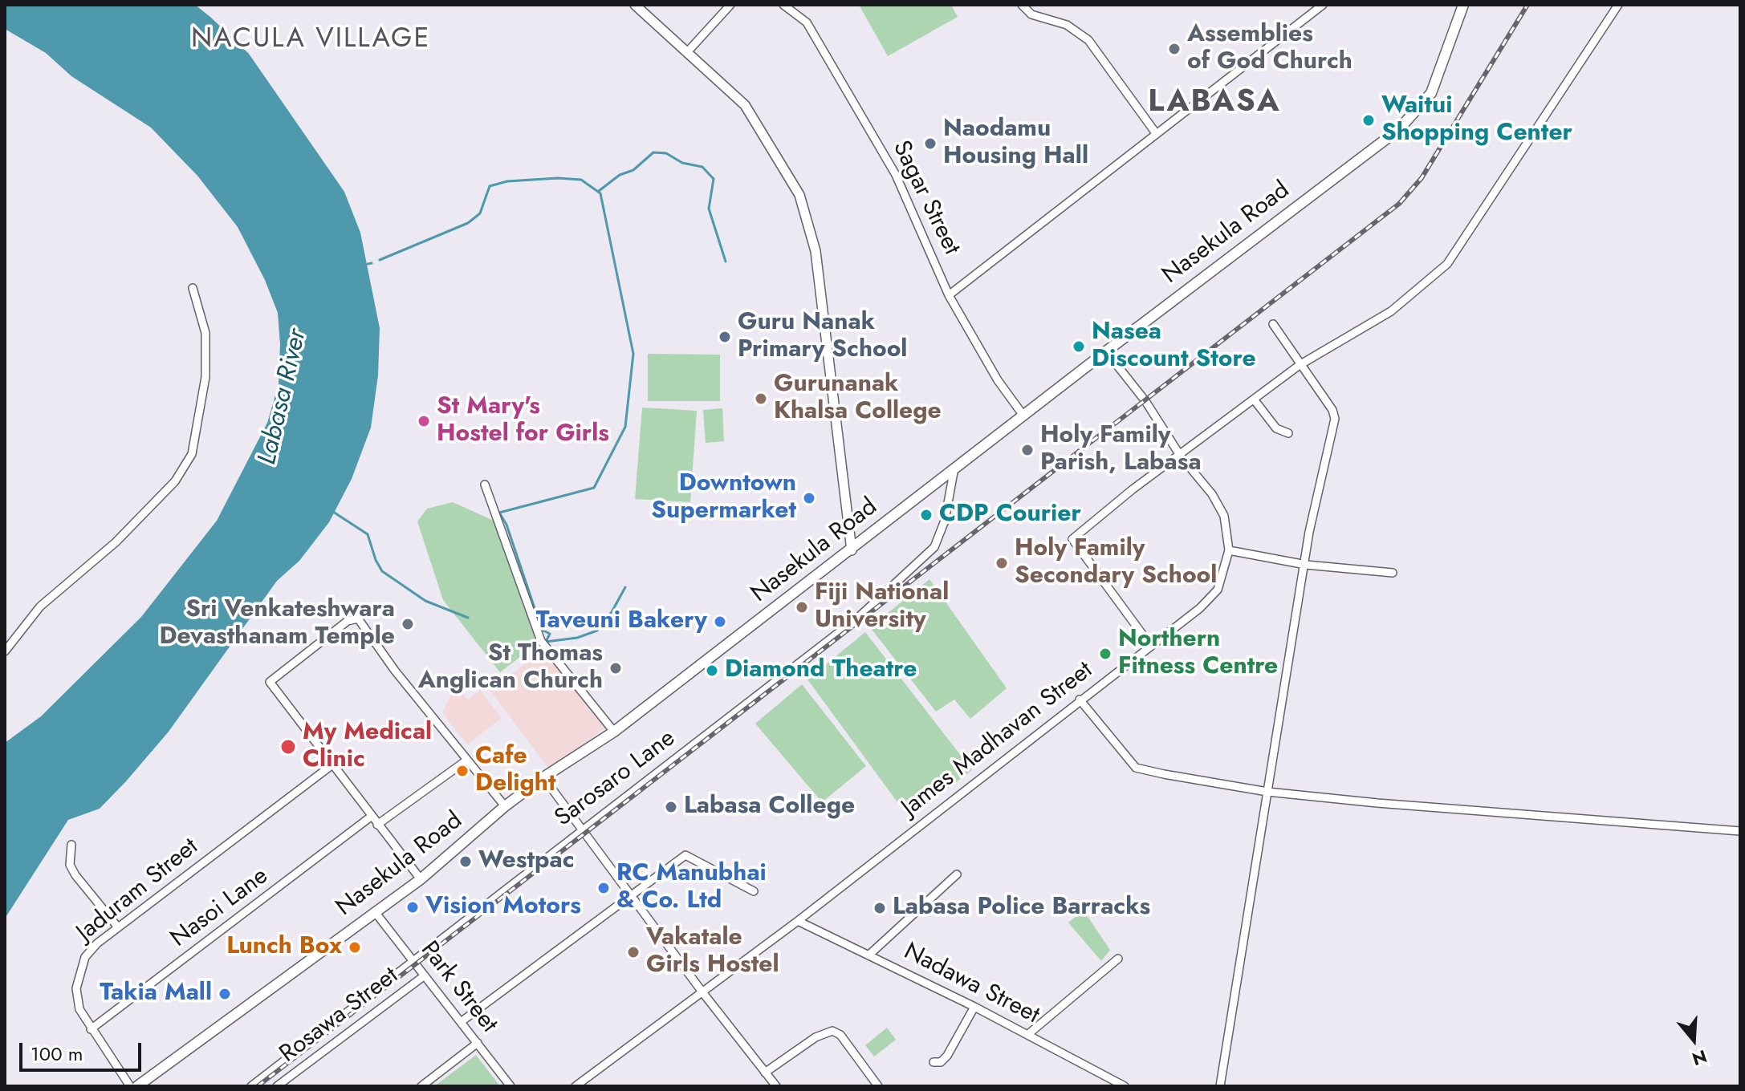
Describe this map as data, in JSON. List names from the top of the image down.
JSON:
{
  "streets": {
    "main road": ["Nasekula Road"],
    "street": [
      "Sagar Street",
      "James Madhavan Street",
      "Sarosaro Lane",
      "Jaduram Street",
      "Nasoi Lane",
      "Nadawa Street",
      "Park Street",
      "Rosawa Street"
    ]
  },
  "crossings": [
    ["Sagar Street", "Nasekula Road"],
    ["Nasekula Road", "James Madhavan Street"],
    ["Nasekula Road", "Sarosaro Lane"],
    ["Nasekula Road", "Park Street"],
    ["James Madhavan Street", "Nadawa Street"],
    ["Sarosaro Lane", "Park Street"],
    ["Jaduram Street", "Nasoi Lane"],
    ["Park Street", "Rosawa Street"]
  ],
  "districts": ["NACULA VILLAGE", "LABASA"],
  "water": ["Labasa River"],
  "places": [
    "Assemblies of God Church",
    "Waitui Shopping Center",
    "Naodamu Housing Hall",
    "Guru Nanak Primary School",
    "Nasea Discount Store",
    "Gurunanak Khalsa College",
    "St Mary's Hostel for Girls",
    "Holy Family Parish, Labasa",
    "Downtown Supermarket",
    "CDP Courier",
    "Holy Family Secondary School",
    "Fiji National University",
    "Taveuni Bakery",
    "Sri Venkateshwara Devasthanam Temple",
    "Northern Fitness Centre",
    "St Thomas Anglican Church",
    "Diamond Theatre",
    "My Medical Clinic",
    "Cafe Delight",
    "Labasa College",
    "Westpac",
    "RC Manubhai & Co. Ltd",
    "Vision Motors",
    "Labasa Police Barracks",
    "Lunch Box",
    "Vakatale Girls Hostel",
    "Takia Mall"
  ],
  "scale_bar": "100 m",
  "north": "bottom"
}
